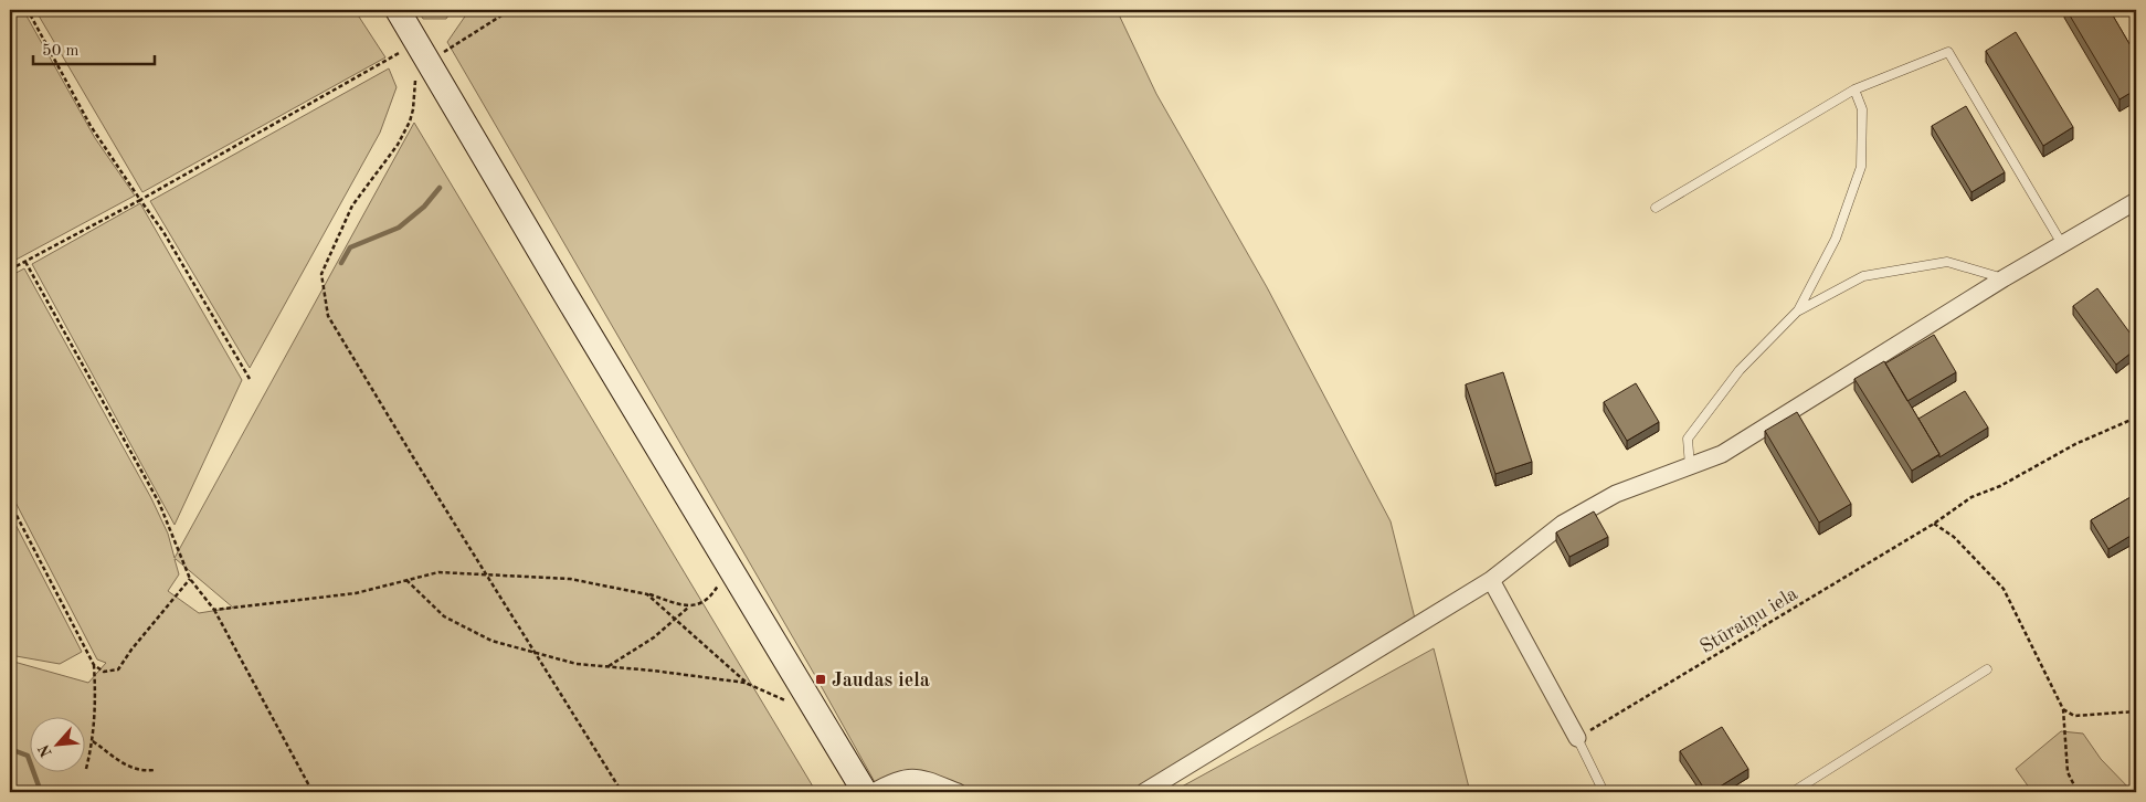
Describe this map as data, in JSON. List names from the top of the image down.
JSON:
{
  "streets": {
    "path": ["Stūraiņu iela"]
  },
  "places": {
    "transit": ["Jaudas iela"]
  },
  "scale_bar": "50 m",
  "north": "bottom left"
}
